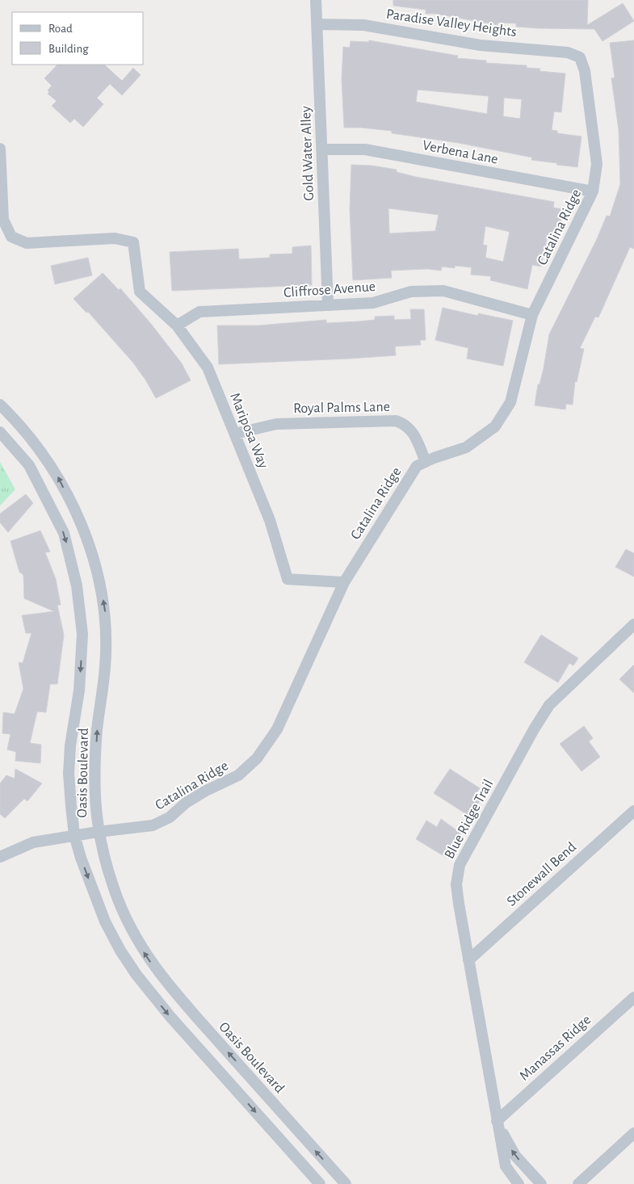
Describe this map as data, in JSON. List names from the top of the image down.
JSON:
{
  "streets": {
    "street": [
      "Paradise Valley Heights",
      "Verbena Lane",
      "Gold Water Alley",
      "Catalina Ridge",
      "Cliffrose Avenue",
      "Royal Palms Lane",
      "Mariposa Way",
      "Oasis Boulevard",
      "Blue Ridge Trail",
      "Stonewall Bend",
      "Manassas Ridge"
    ]
  },
  "crossings": [
    ["Paradise Valley Heights", "Gold Water Alley"],
    ["Paradise Valley Heights", "Catalina Ridge"],
    ["Verbena Lane", "Gold Water Alley"],
    ["Verbena Lane", "Catalina Ridge"],
    ["Gold Water Alley", "Cliffrose Avenue"],
    ["Catalina Ridge", "Cliffrose Avenue"],
    ["Catalina Ridge", "Royal Palms Lane"],
    ["Catalina Ridge", "Mariposa Way"],
    ["Catalina Ridge", "Oasis Boulevard"],
    ["Cliffrose Avenue", "Mariposa Way"],
    ["Royal Palms Lane", "Mariposa Way"],
    ["Blue Ridge Trail", "Stonewall Bend"],
    ["Blue Ridge Trail", "Manassas Ridge"]
  ],
  "legend": ["Road", "Building"]
}
